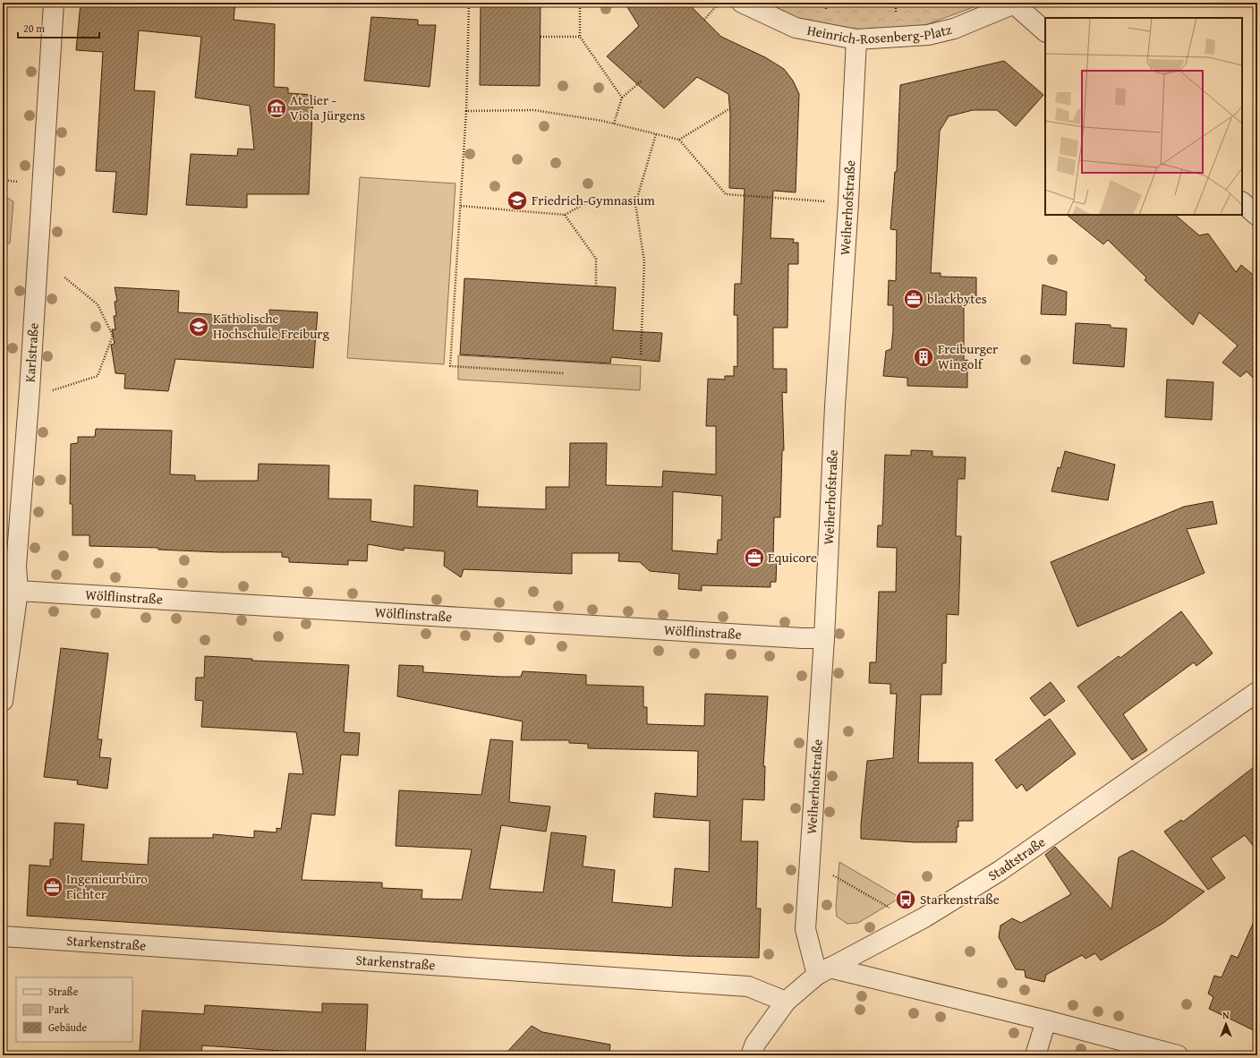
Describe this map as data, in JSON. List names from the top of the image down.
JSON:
{
  "streets": {
    "street": [
      "Heinrich-Rosenberg-Platz",
      "Weiherhofstraße",
      "Karlstraße",
      "Wölflinstraße",
      "Stadtstraße",
      "Starkenstraße"
    ]
  },
  "crossings": [
    ["Heinrich-Rosenberg-Platz", "Weiherhofstraße"],
    ["Weiherhofstraße", "Wölflinstraße"],
    ["Weiherhofstraße", "Stadtstraße"],
    ["Karlstraße", "Wölflinstraße"],
    ["Stadtstraße", "Starkenstraße"]
  ],
  "places": {
    "museum": ["Atelier - Viola Jürgens"],
    "school or university": ["Friedrich-Gymnasium", "Katholische Hochschule Freiburg"],
    "office": ["blackbytes", "Equicore", "Ingenieurbüro Fichter"],
    "building": ["Freiburger Wingolf"],
    "bus stop": ["Starkenstraße"]
  },
  "legend": ["Straße", "Park", "Gebäude"],
  "scale_bar": "20 m",
  "north": "top"
}
